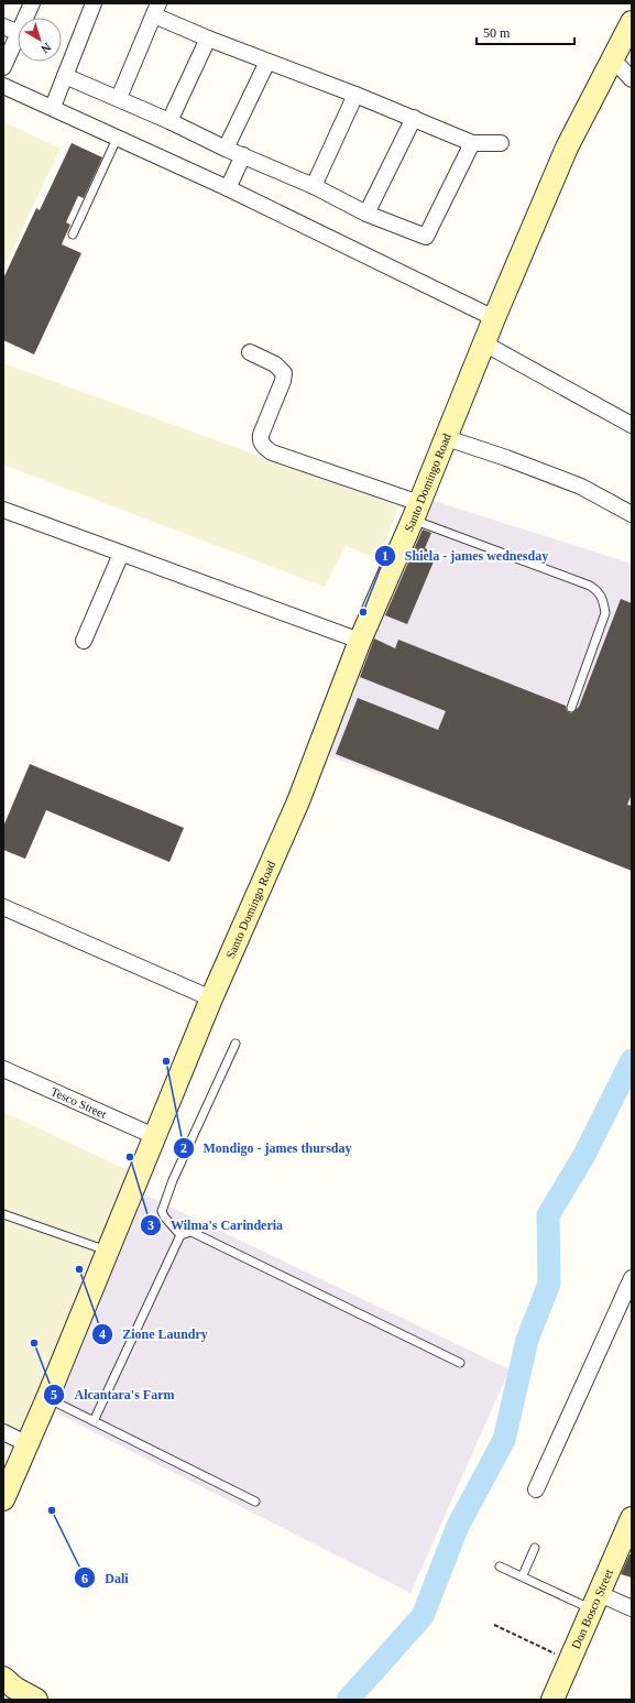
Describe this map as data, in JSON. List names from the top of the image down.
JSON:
{
  "streets": {
    "street": ["Santo Domingo Road", "Tesco Street", "Don Bosco Street"]
  },
  "crossings": [
    ["Santo Domingo Road", "Tesco Street"]
  ],
  "places": [
    "Shiela - james wednesday",
    "Mondigo - james thursday",
    "Wilma's Carinderia",
    "Zione Laundry",
    "Alcantara's Farm",
    "Dali"
  ],
  "scale_bar": "50 m",
  "north": "bottom right"
}
